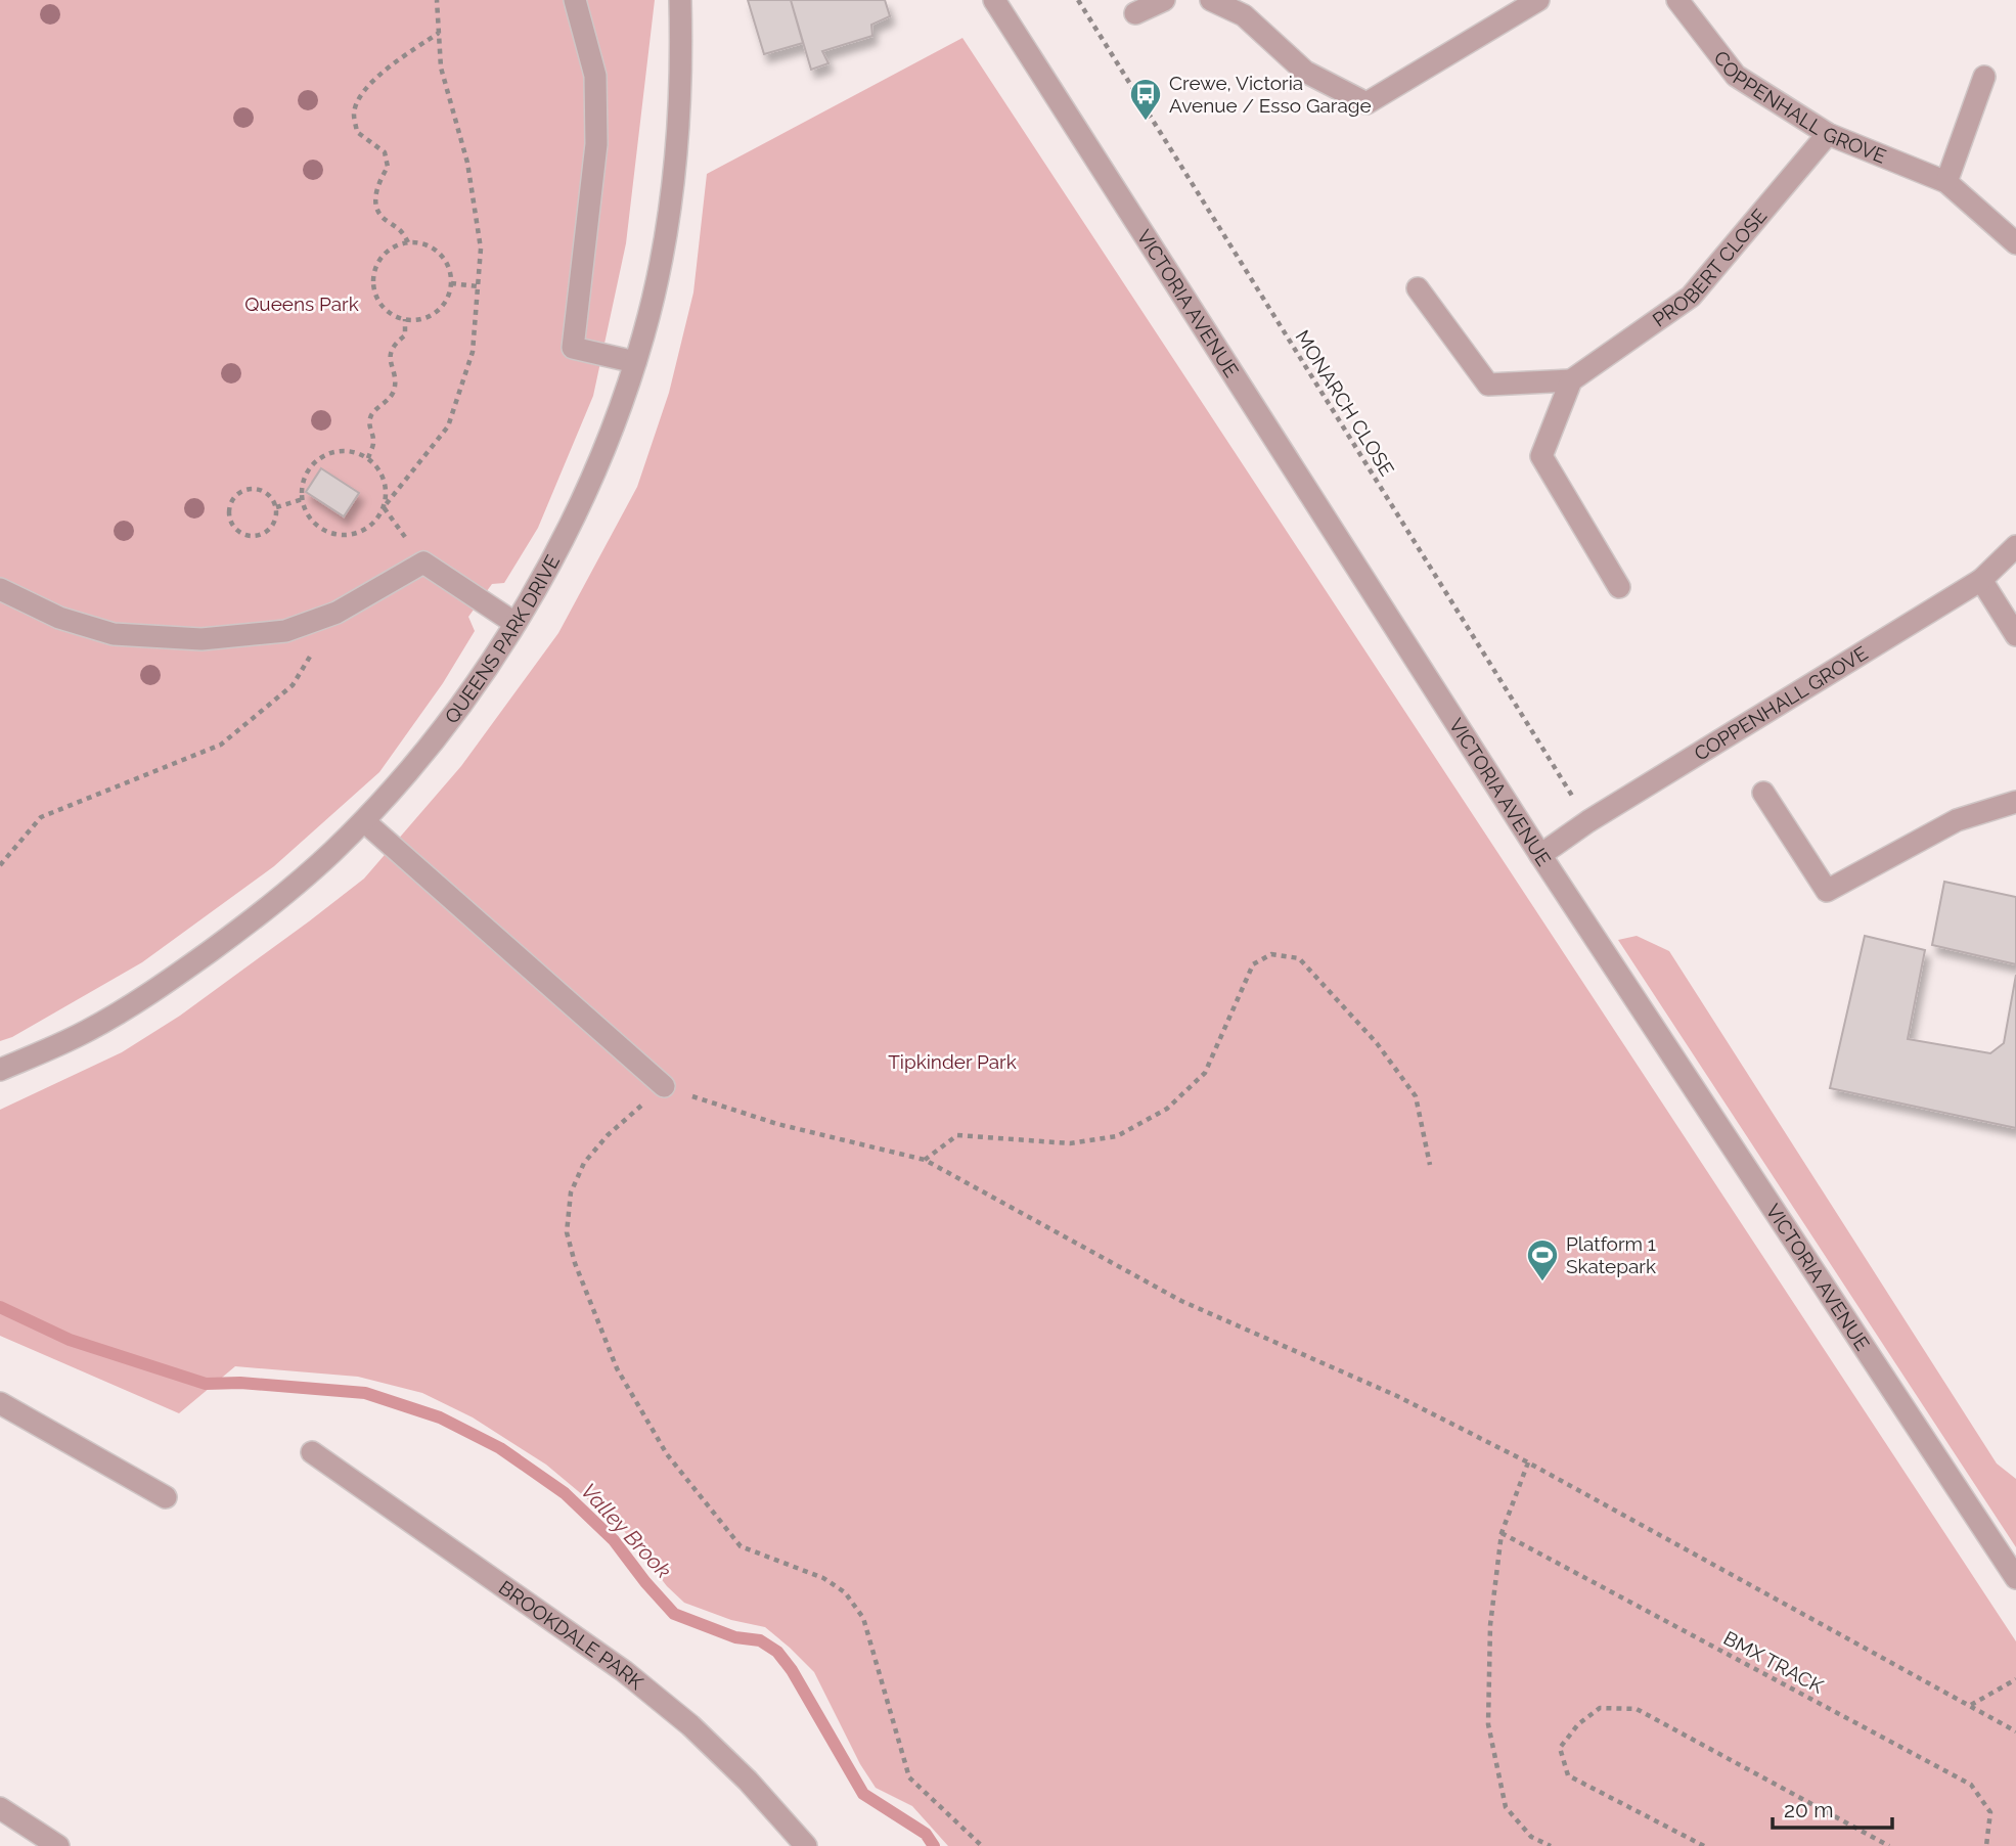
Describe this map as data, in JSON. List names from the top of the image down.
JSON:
{
  "streets": {
    "street": [
      "COPPENHALL GROVE",
      "PROBERT CLOSE",
      "VICTORIA AVENUE",
      "QUEENS PARK DRIVE",
      "BROOKDALE PARK"
    ],
    "path": ["MONARCH CLOSE", "BMX TRACK"]
  },
  "crossings": [
    ["COPPENHALL GROVE", "PROBERT CLOSE"],
    ["COPPENHALL GROVE", "VICTORIA AVENUE"],
    ["COPPENHALL GROVE", "MONARCH CLOSE"]
  ],
  "water": ["Valley Brook"],
  "parks": ["Queens Park", "Tipkinder Park"],
  "places": {
    "bus stop": ["Crewe, Victoria Avenue / Esso Garage"],
    "sports": ["Platform 1 Skatepark"]
  },
  "scale_bar": "20 m"
}
